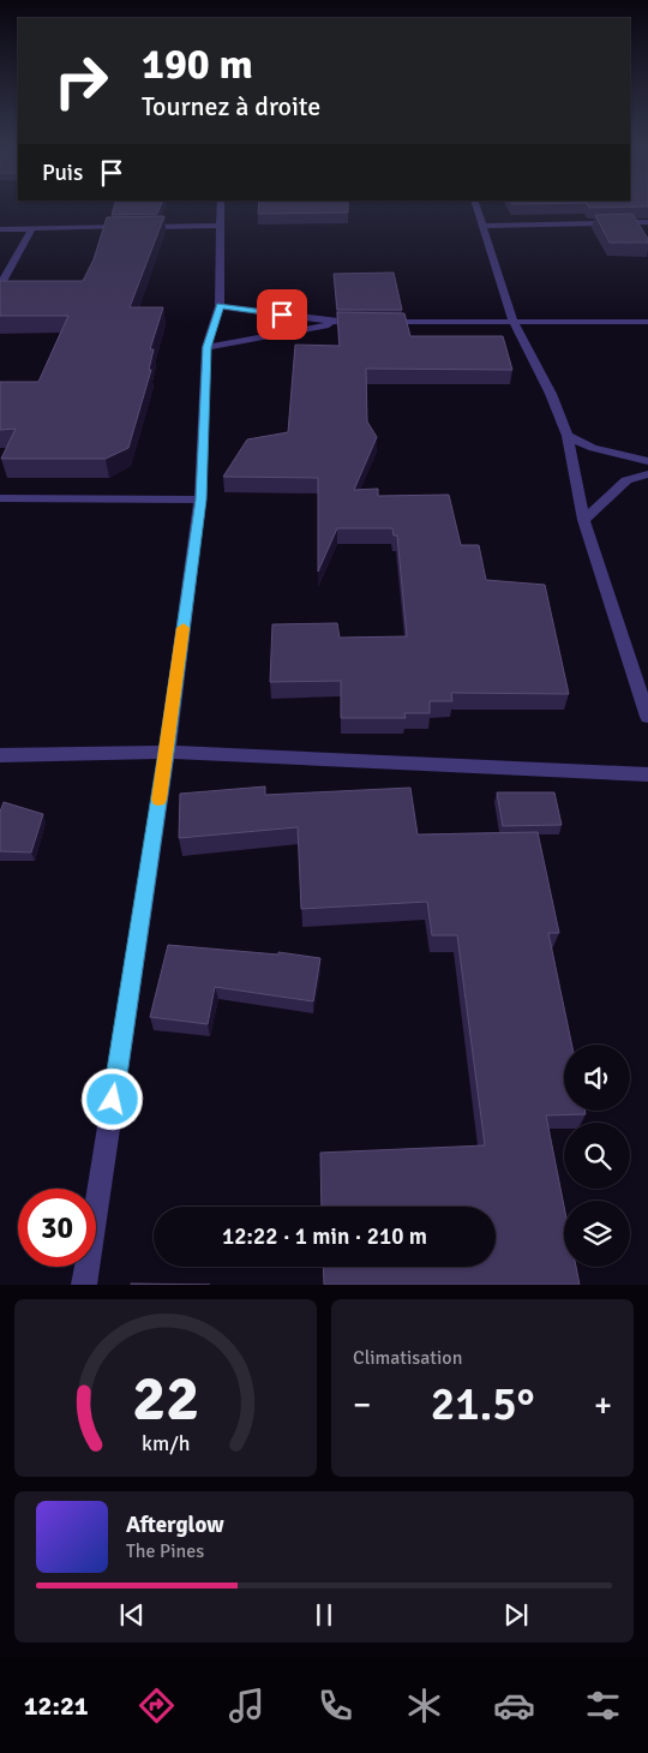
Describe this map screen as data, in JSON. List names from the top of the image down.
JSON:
{
  "page": {
    "turn": ["190 m", "Tournez à droite"],
    "then": "Puis",
    "limit": "30",
    "trip": "12:22 · 1 min · 210 m",
    "tile": "Climatisation",
    "heat": ["−", "21.5°", "+"],
    "song": ["Afterglow", "The Pines"],
    "tabs": "12:21",
    "gauge": ["22", "km/h"]
  }
}
